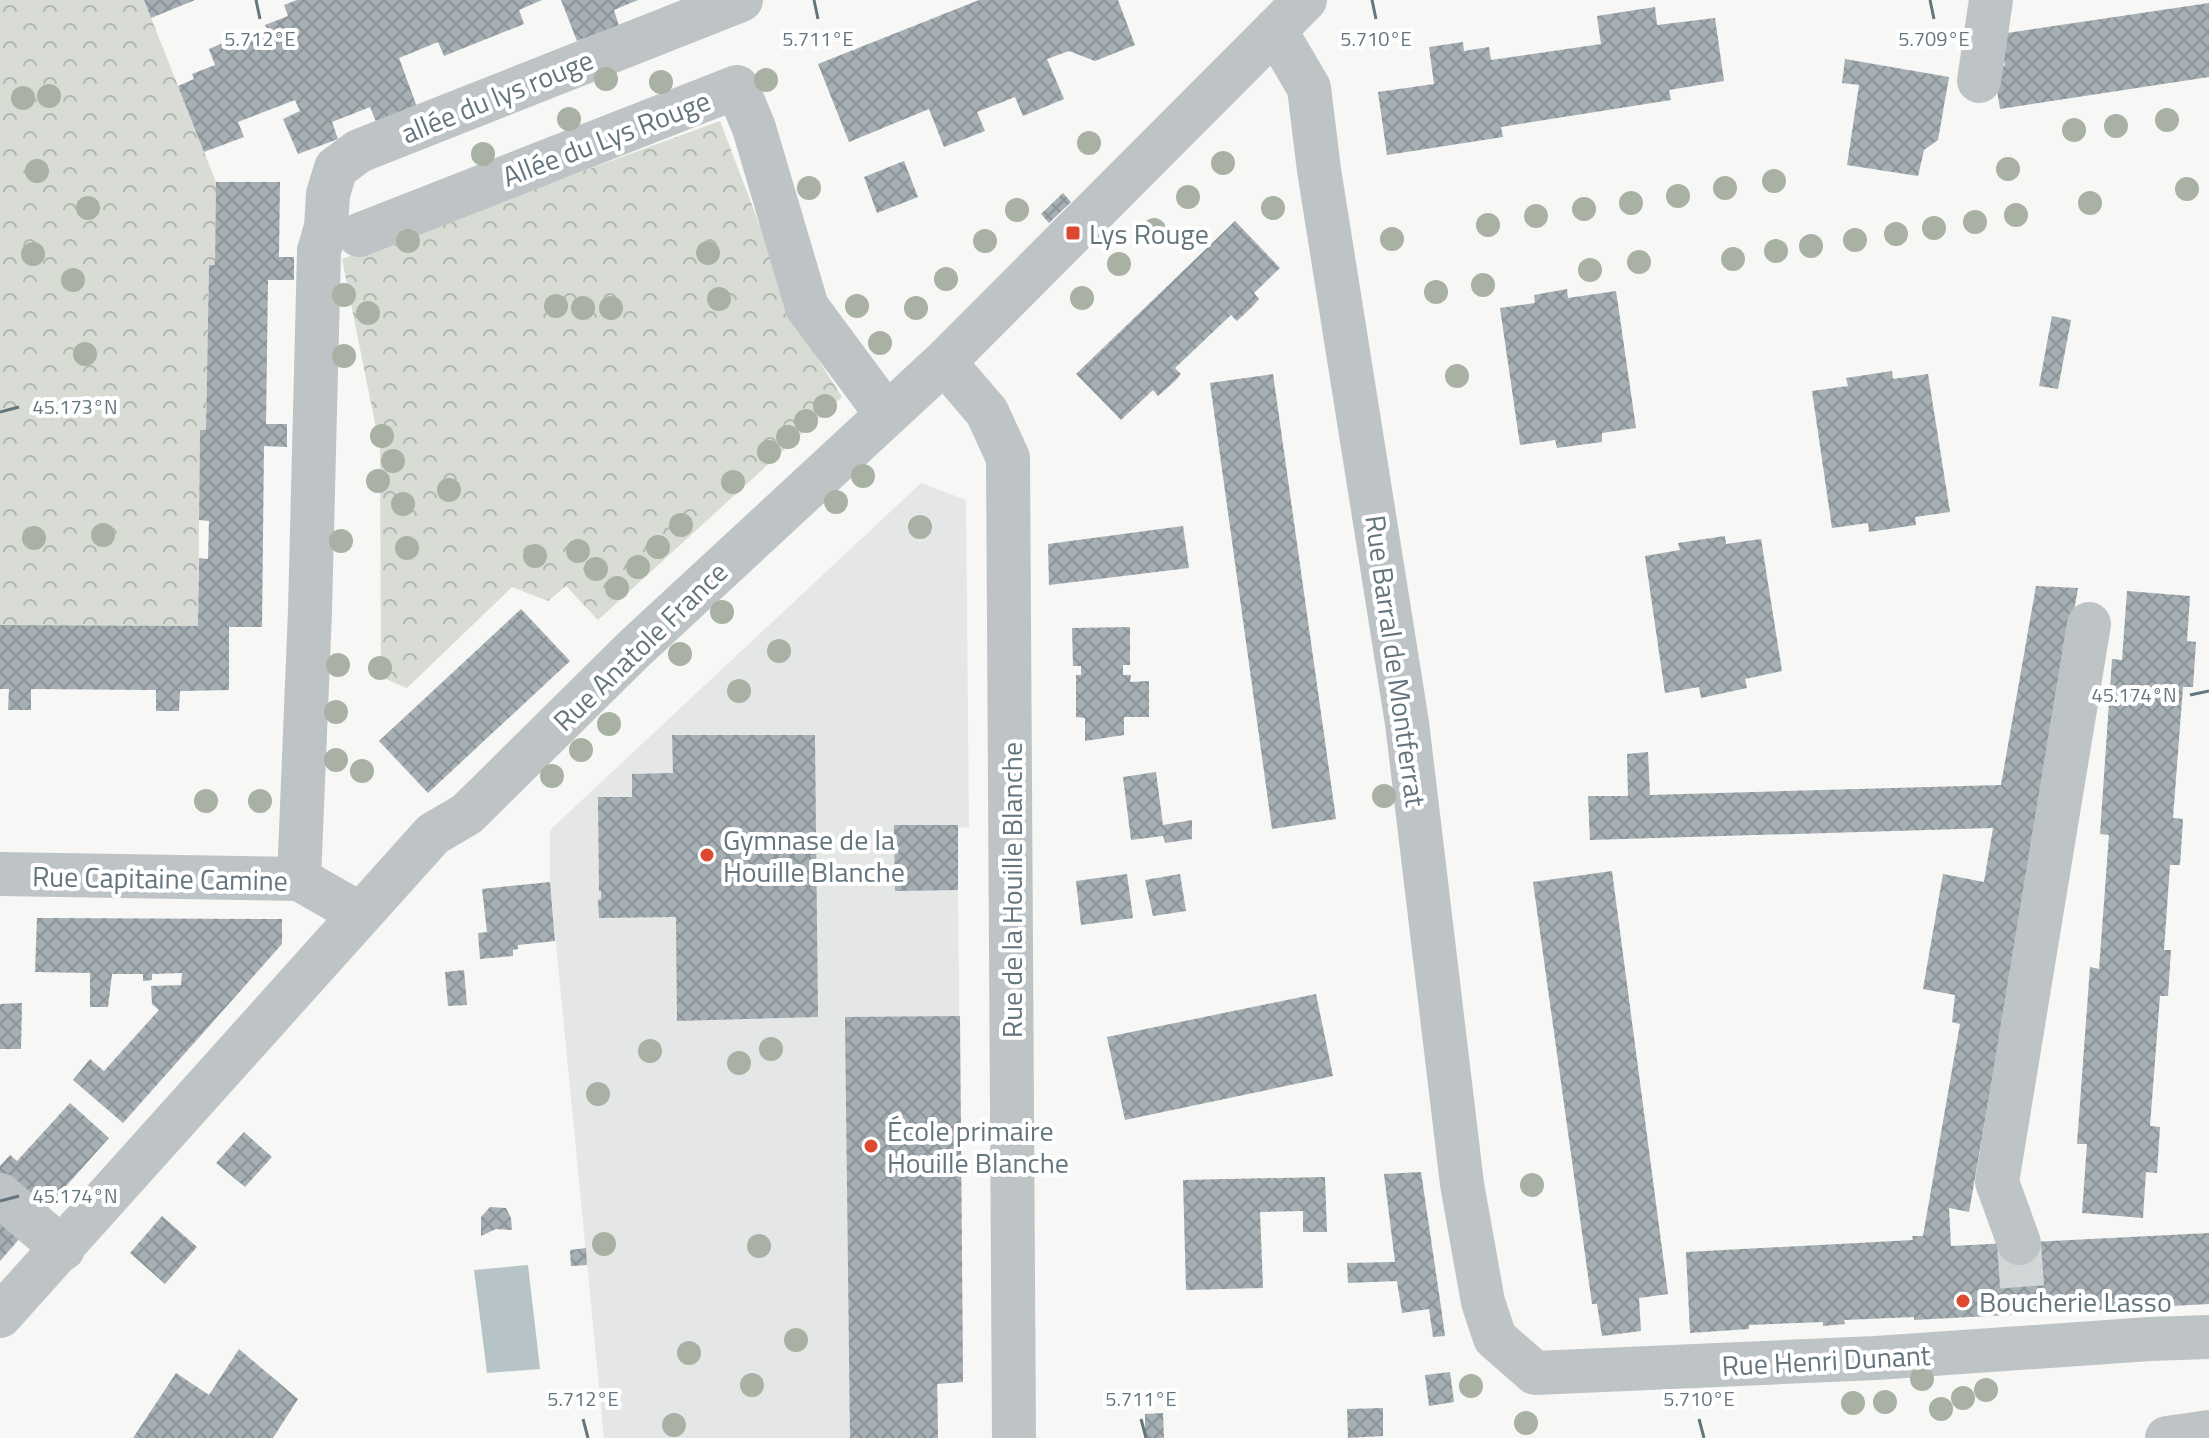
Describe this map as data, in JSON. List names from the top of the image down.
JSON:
{
  "streets": {
    "street": [
      "allée du lys rouge",
      "Allée du Lys Rouge",
      "Rue Anatole France",
      "Rue Barral de Montferrat",
      "Rue Capitaine Camine",
      "Rue de la Houille Blanche",
      "Rue Henri Dunant"
    ]
  },
  "crossings": [
    ["allée du lys rouge", "Rue Capitaine Camine"],
    ["Allée du Lys Rouge", "Rue Anatole France"],
    ["Rue Anatole France", "Rue Barral de Montferrat"],
    ["Rue Anatole France", "Rue Capitaine Camine"],
    ["Rue Anatole France", "Rue de la Houille Blanche"],
    ["Rue Barral de Montferrat", "Rue Henri Dunant"]
  ],
  "places": {
    "transit": ["Lys Rouge"],
    "other": ["Gymnase de la Houille Blanche", "École primaire Houille Blanche", "Boucherie Lasso"]
  },
  "coordinates": [
    "5.712°E",
    "5.711°E",
    "5.710°E",
    "5.709°E",
    "45.173°N",
    "45.174°N"
  ]
}
